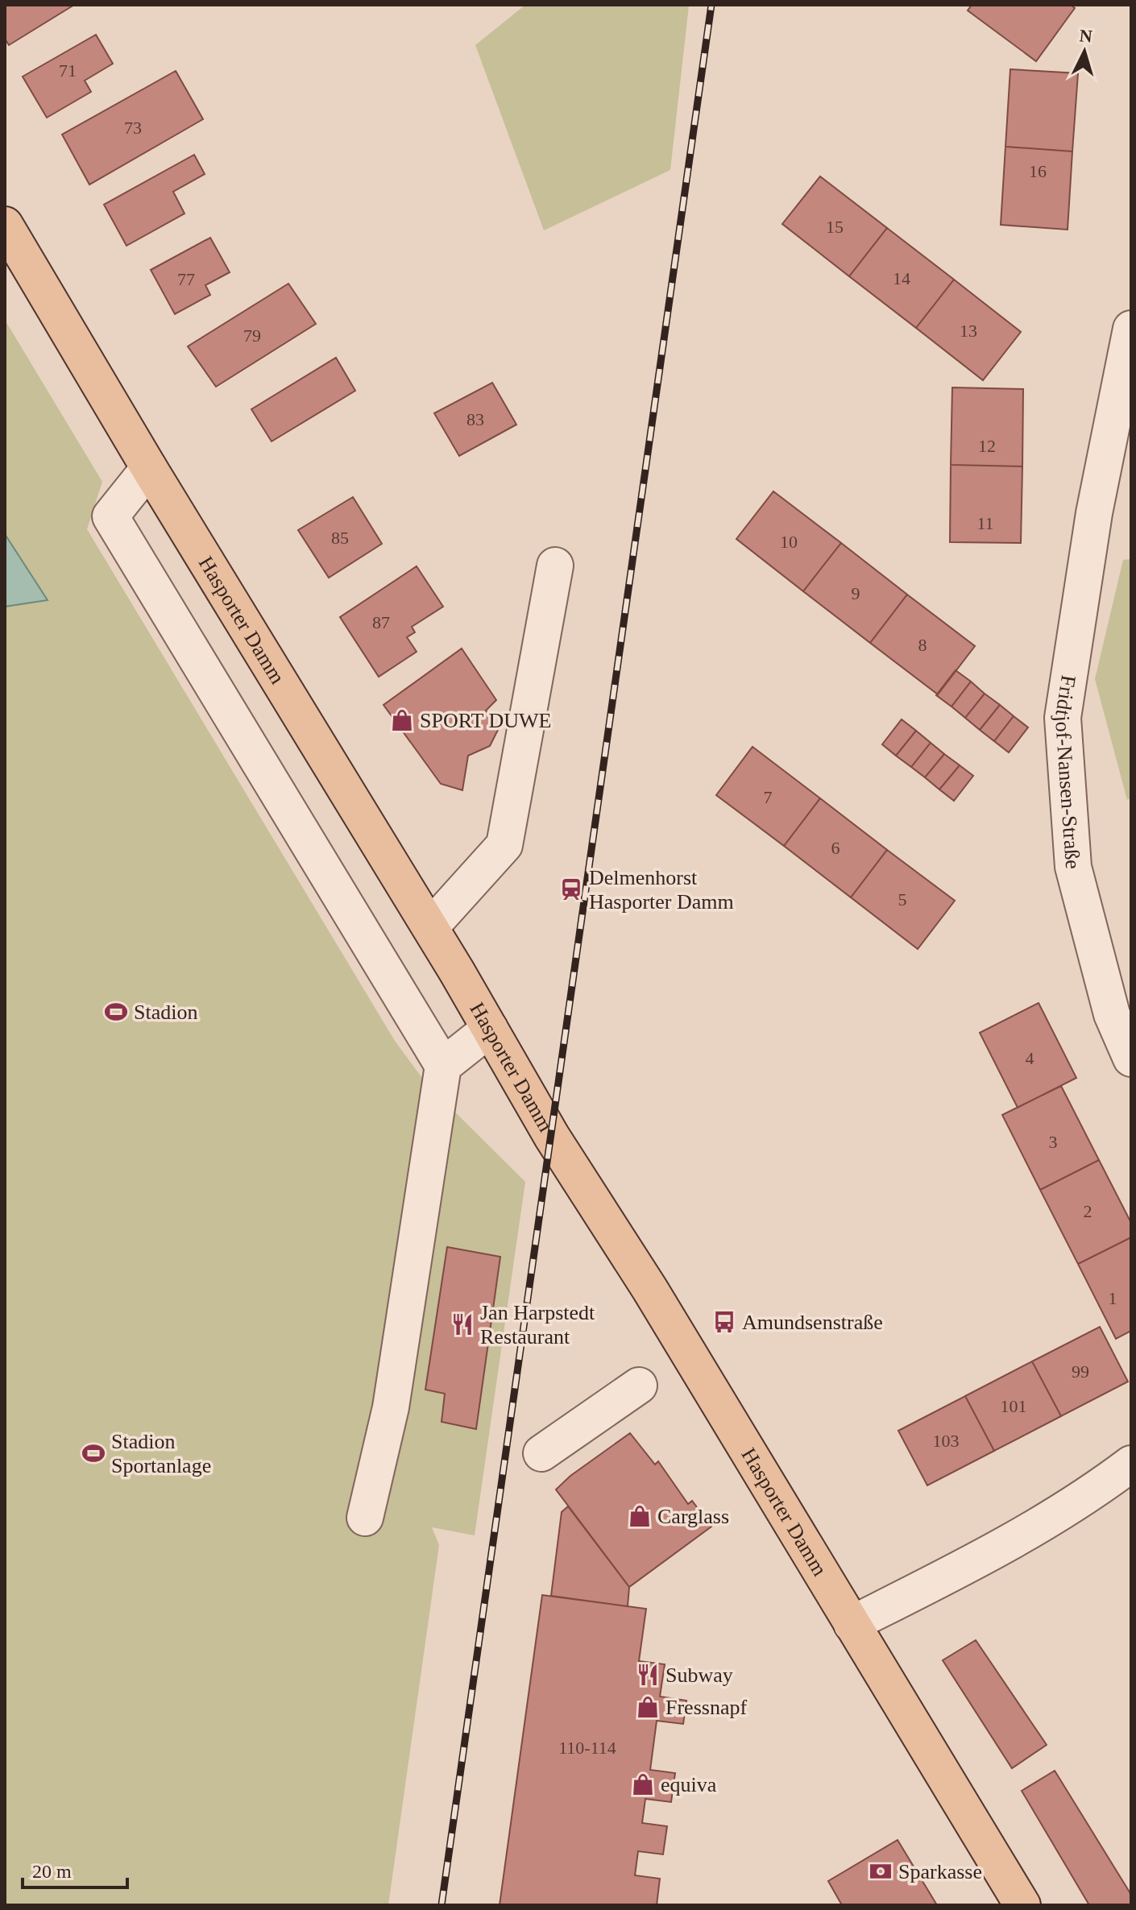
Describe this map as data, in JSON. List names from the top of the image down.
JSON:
{
  "streets": {
    "main road": ["Hasporter Damm"],
    "street": ["Fridtjof-Nansen-Straße"]
  },
  "places": {
    "shop": [
      "SPORT DUWE",
      "Carglass",
      "Fressnapf",
      "equiva"
    ],
    "station": ["Delmenhorst Hasporter Damm"],
    "sports": ["Stadion", "Stadion Sportanlage"],
    "bus stop": ["Amundsenstraße"],
    "restaurant": ["Jan Harpstedt Restaurant", "Subway"],
    "bank": ["Sparkasse"]
  },
  "house_numbers": [
    "71",
    "73",
    "16",
    "15",
    "14",
    "77",
    "13",
    "79",
    "83",
    "12",
    "11",
    "85",
    "10",
    "9",
    "87",
    "8",
    "7",
    "6",
    "5",
    "4",
    "3",
    "2",
    "1",
    "99",
    "101",
    "103",
    "110-114"
  ],
  "scale_bar": "20 m",
  "north": "top"
}
